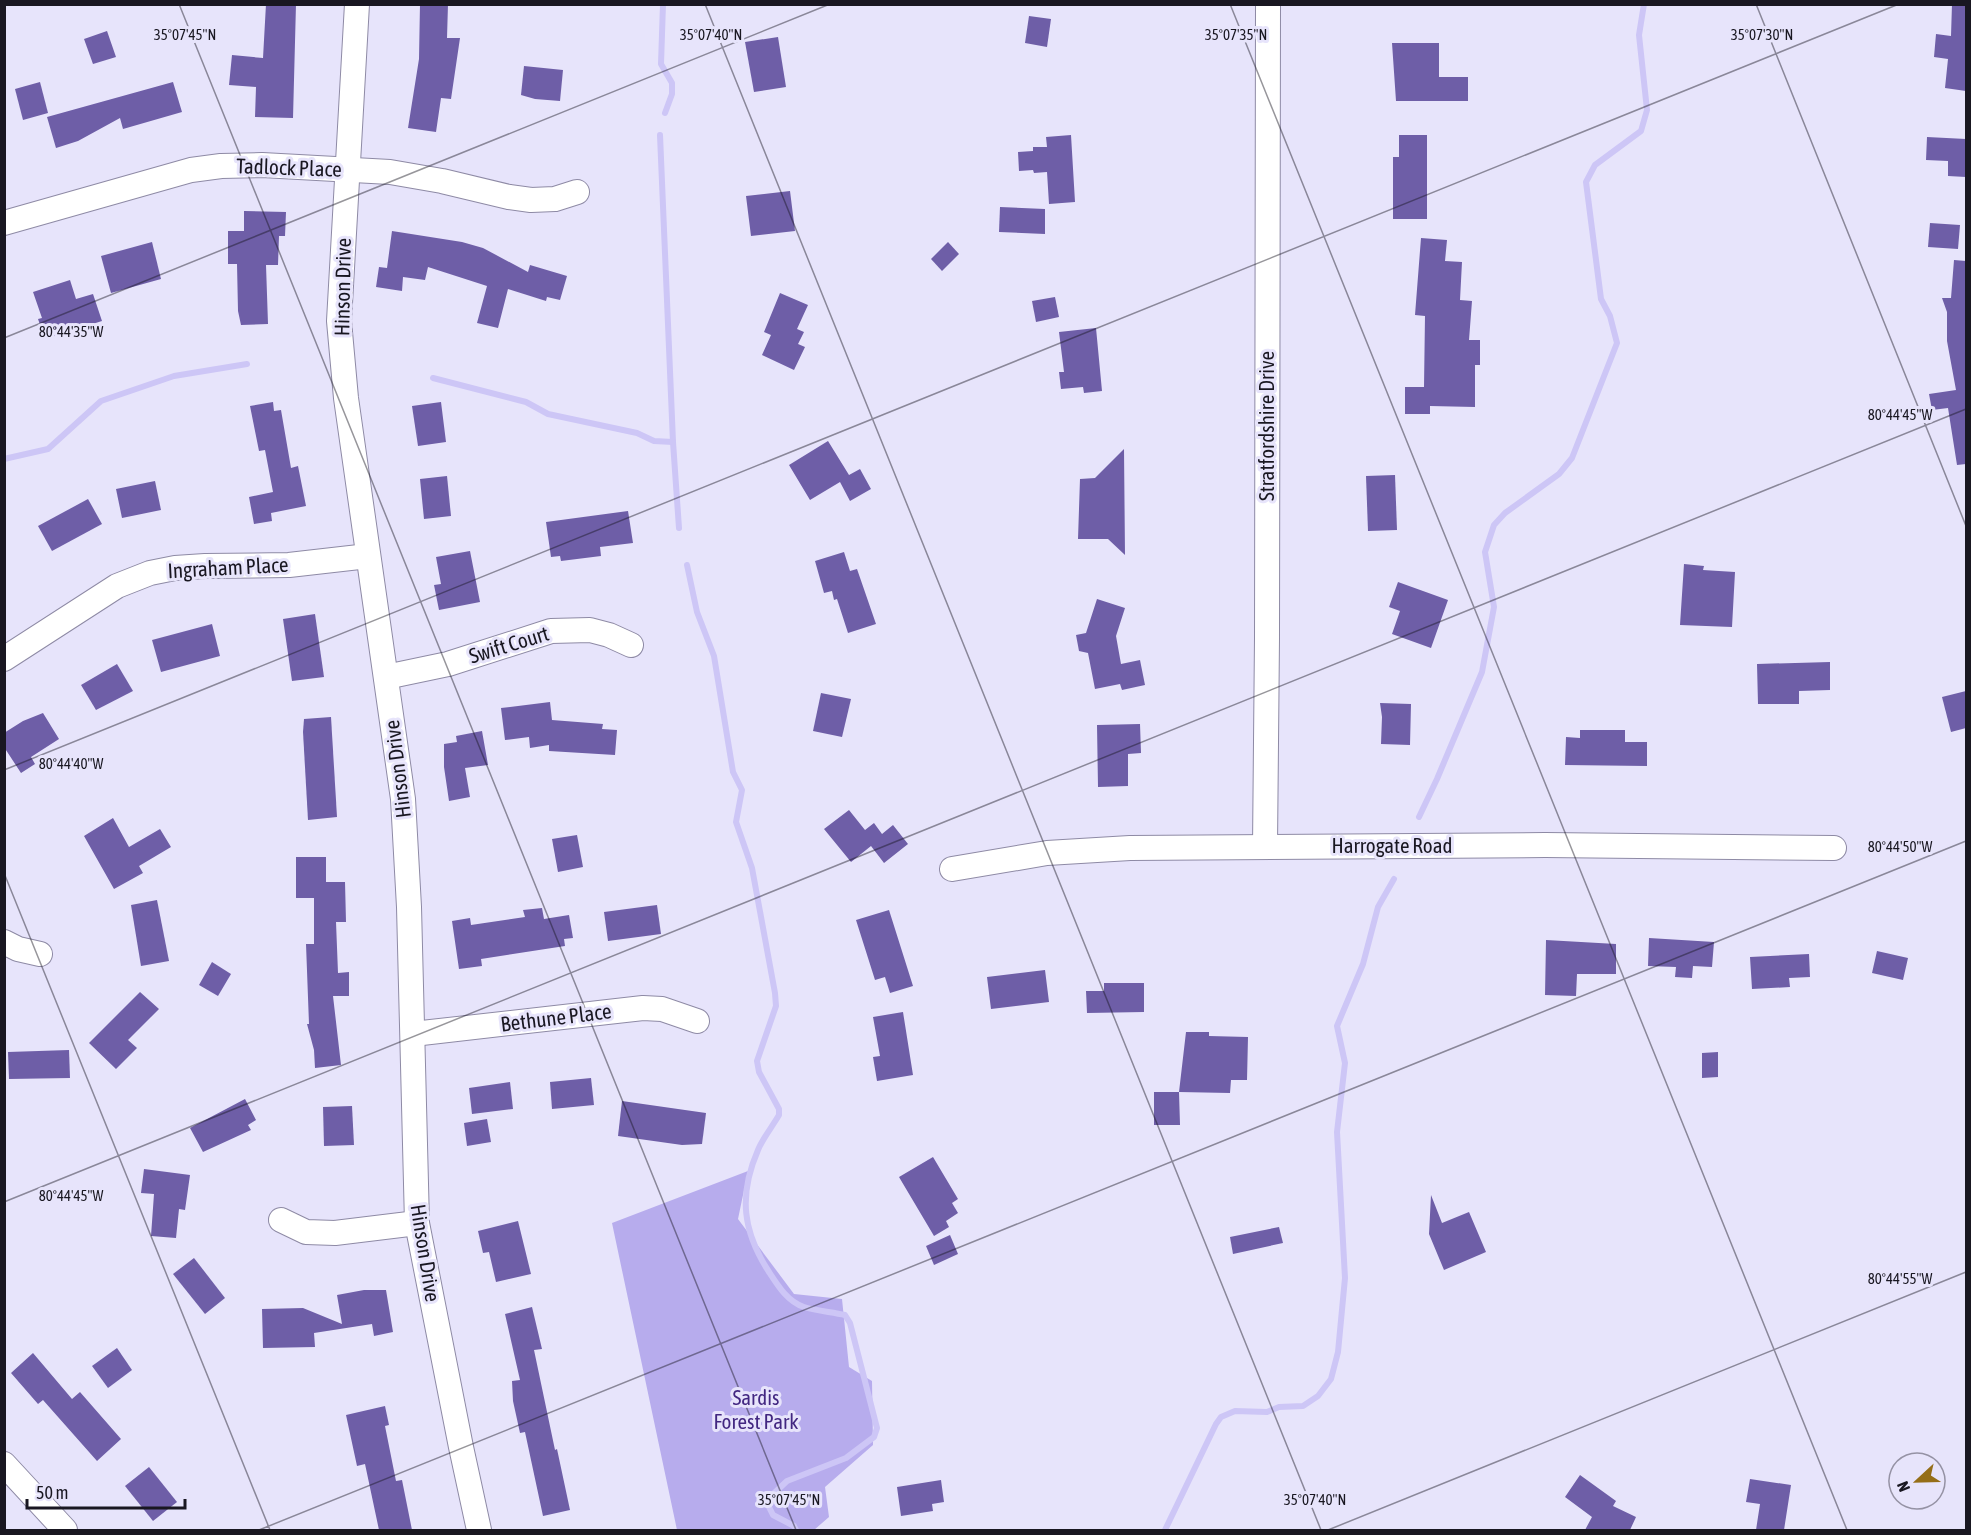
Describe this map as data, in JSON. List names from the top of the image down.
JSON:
{
  "streets": {
    "street": [
      "Tadlock Place",
      "Hinson Drive",
      "Stratfordshire Drive",
      "Ingraham Place",
      "Swift Court",
      "Harrogate Road",
      "Bethune Place"
    ]
  },
  "crossings": [
    ["Tadlock Place", "Hinson Drive"],
    ["Hinson Drive", "Ingraham Place"],
    ["Hinson Drive", "Swift Court"],
    ["Hinson Drive", "Bethune Place"],
    ["Stratfordshire Drive", "Harrogate Road"]
  ],
  "parks": ["Sardis Forest Park"],
  "scale_bar": "50 m",
  "north": "left",
  "coordinates": [
    "35°07'45\"N",
    "35°07'40\"N",
    "35°07'35\"N",
    "35°07'30\"N",
    "80°44'35\"W",
    "80°44'45\"W",
    "80°44'40\"W",
    "80°44'50\"W",
    "80°44'55\"W"
  ]
}
